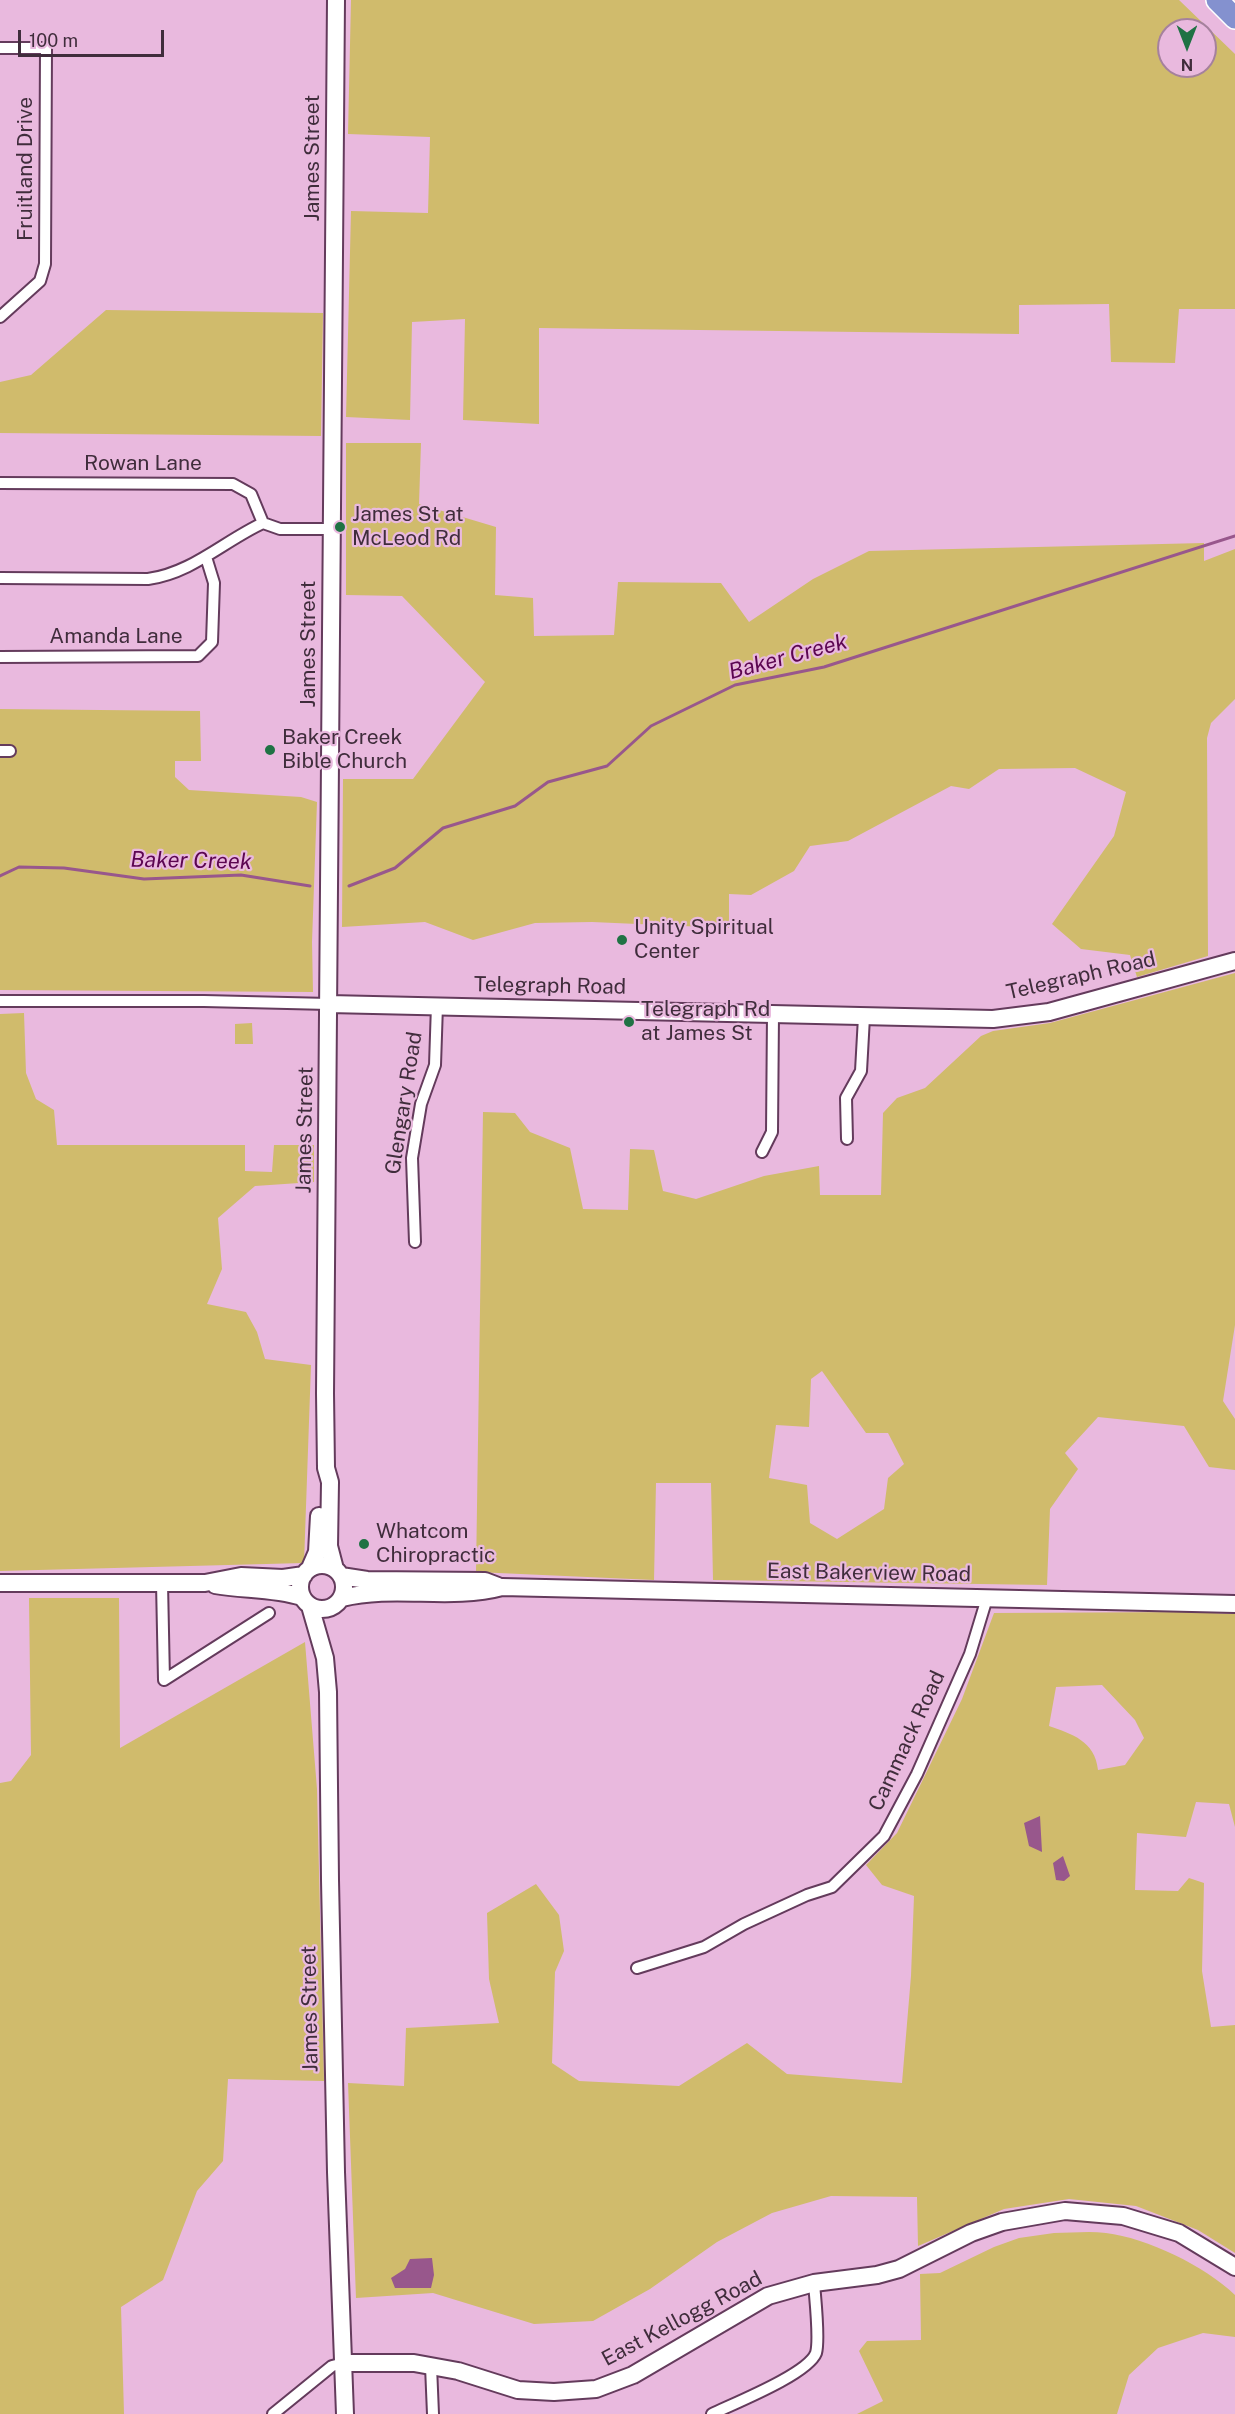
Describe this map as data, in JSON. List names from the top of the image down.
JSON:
{
  "streets": {
    "main road": [
      "James Street",
      "Telegraph Road",
      "East Bakerview Road",
      "East Kellogg Road"
    ],
    "street": [
      "Fruitland Drive",
      "Rowan Lane",
      "Amanda Lane",
      "Glengary Road",
      "Cammack Road"
    ]
  },
  "crossings": [
    ["James Street", "Telegraph Road"],
    ["James Street", "East Bakerview Road"],
    ["James Street", "East Kellogg Road"],
    ["Telegraph Road", "Glengary Road"],
    ["East Bakerview Road", "Cammack Road"]
  ],
  "water": ["Baker Creek"],
  "places": [
    "James St at McLeod Rd",
    "Baker Creek Bible Church",
    "Unity Spiritual Center",
    "Telegraph Rd at James St",
    "Whatcom Chiropractic"
  ],
  "scale_bar": "100 m",
  "north": "bottom"
}
